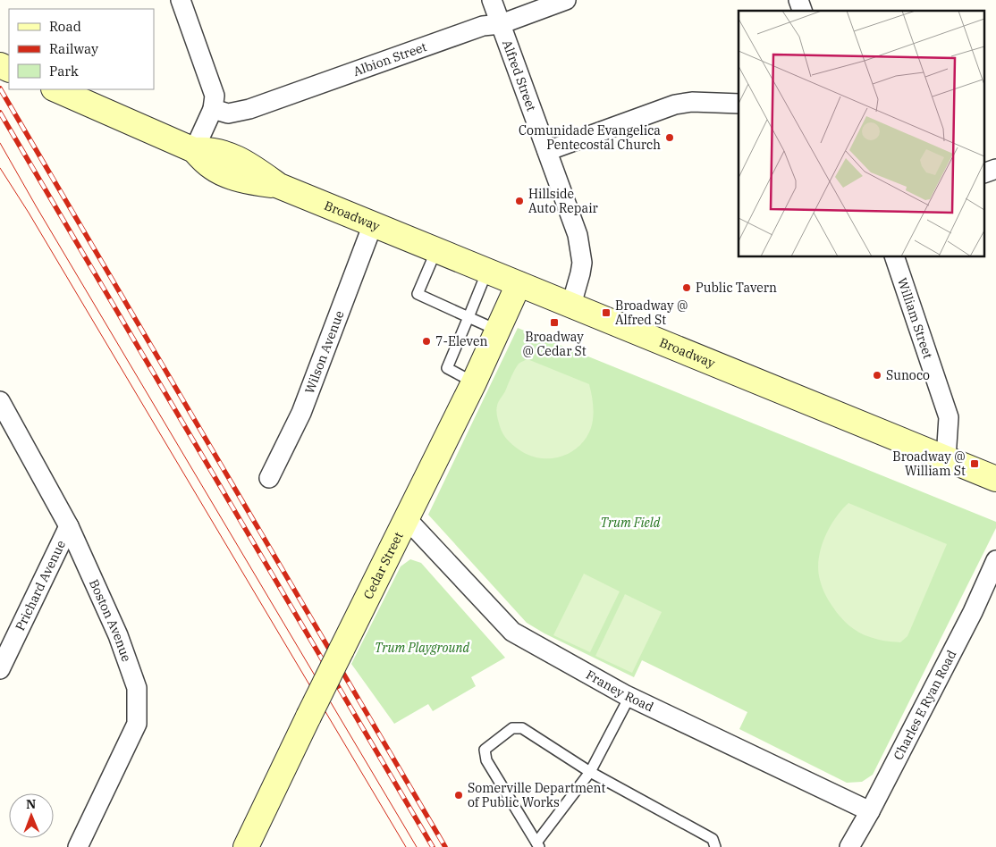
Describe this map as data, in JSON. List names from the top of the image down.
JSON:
{
  "streets": {
    "main road": ["Broadway", "Cedar Street"],
    "street": [
      "Albion Street",
      "Alfred Street",
      "William Street",
      "Wilson Avenue",
      "Prichard Avenue",
      "Boston Avenue",
      "Franey Road",
      "Charles E Ryan Road"
    ]
  },
  "crossings": [
    ["Albion Street", "Alfred Street"],
    ["Alfred Street", "Broadway"],
    ["Broadway", "William Street"],
    ["Broadway", "Wilson Avenue"],
    ["Broadway", "Cedar Street"],
    ["Cedar Street", "Franey Road"],
    ["Prichard Avenue", "Boston Avenue"],
    ["Franey Road", "Charles E Ryan Road"]
  ],
  "parks": ["Trum Field", "Trum Playground"],
  "places": {
    "other": [
      "Comunidade Evangelica Pentecostal Church",
      "Hillside Auto Repair",
      "Public Tavern",
      "7-Eleven",
      "Sunoco",
      "Somerville Department of Public Works"
    ],
    "transit": ["Broadway @ Alfred St", "Broadway @ Cedar St", "Broadway @ William St"]
  },
  "legend": ["Road", "Railway", "Park"],
  "north": "top"
}
